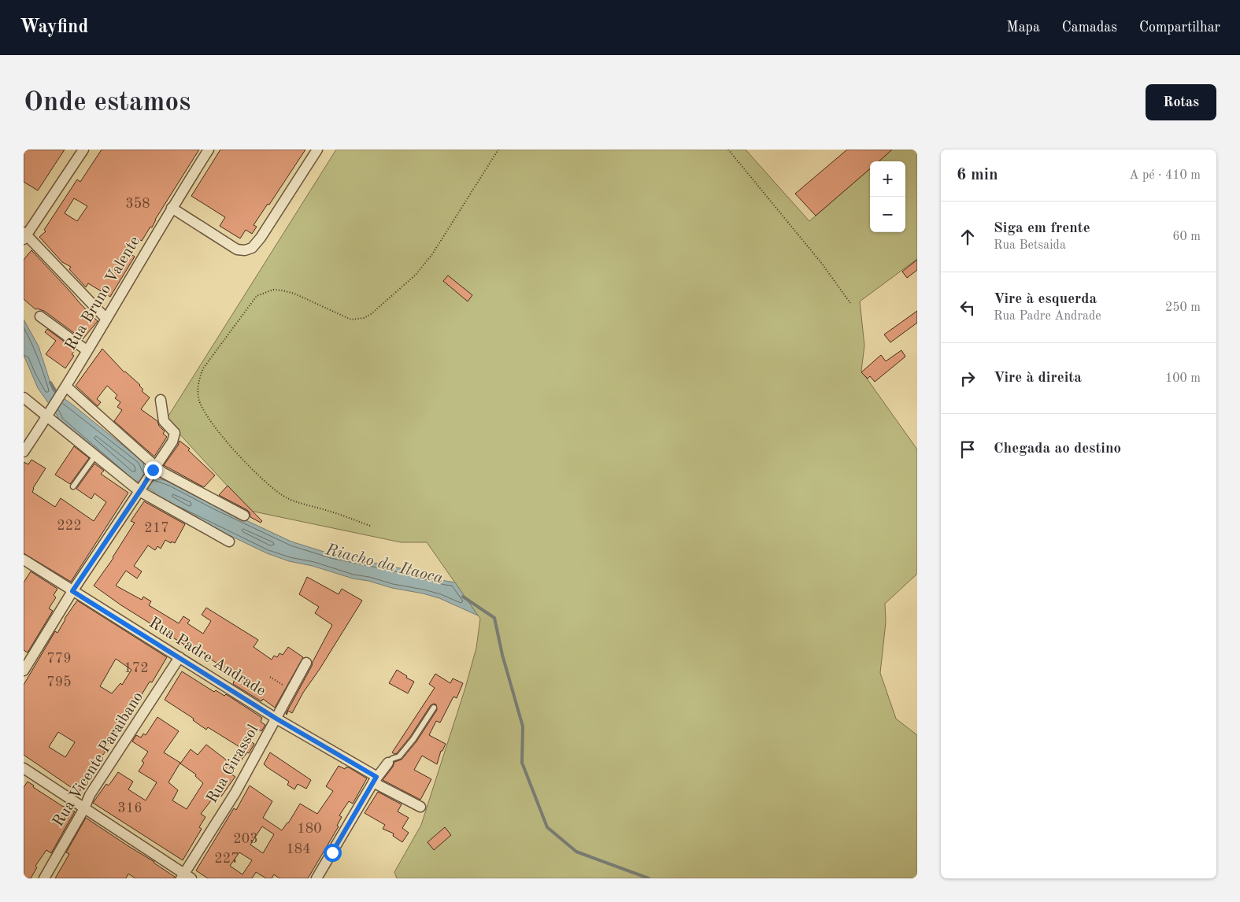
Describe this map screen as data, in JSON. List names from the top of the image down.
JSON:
{
  "streets": {
    "street": [
      "Rua Bruno Valente",
      "Rua Padre Andrade",
      "Rua Vicente Paraibano",
      "Rua Girassol"
    ]
  },
  "crossings": [
    ["Rua Padre Andrade", "Rua Vicente Paraibano"],
    ["Rua Padre Andrade", "Rua Girassol"]
  ],
  "water": ["Riacho da Itaoca"],
  "house_numbers": [
    "358",
    "222",
    "217",
    "779",
    "172",
    "795",
    "316",
    "180",
    "203",
    "184",
    "227"
  ],
  "page": {
    "header": "Wayfind",
    "nav": ["Mapa", "Camadas", "Compartilhar"],
    "buttons": "Rotas",
    "title": "Onde estamos",
    "heading": ["6 min", "A pé · 410 m"],
    "map_buttons": ["+", "−"],
    "list": [
      ["Siga em frente", "Rua Betsaida", "60 m"],
      ["Vire à esquerda", "Rua Padre Andrade", "250 m"],
      ["Vire à direita", "100 m"],
      "Chegada ao destino"
    ]
  }
}
